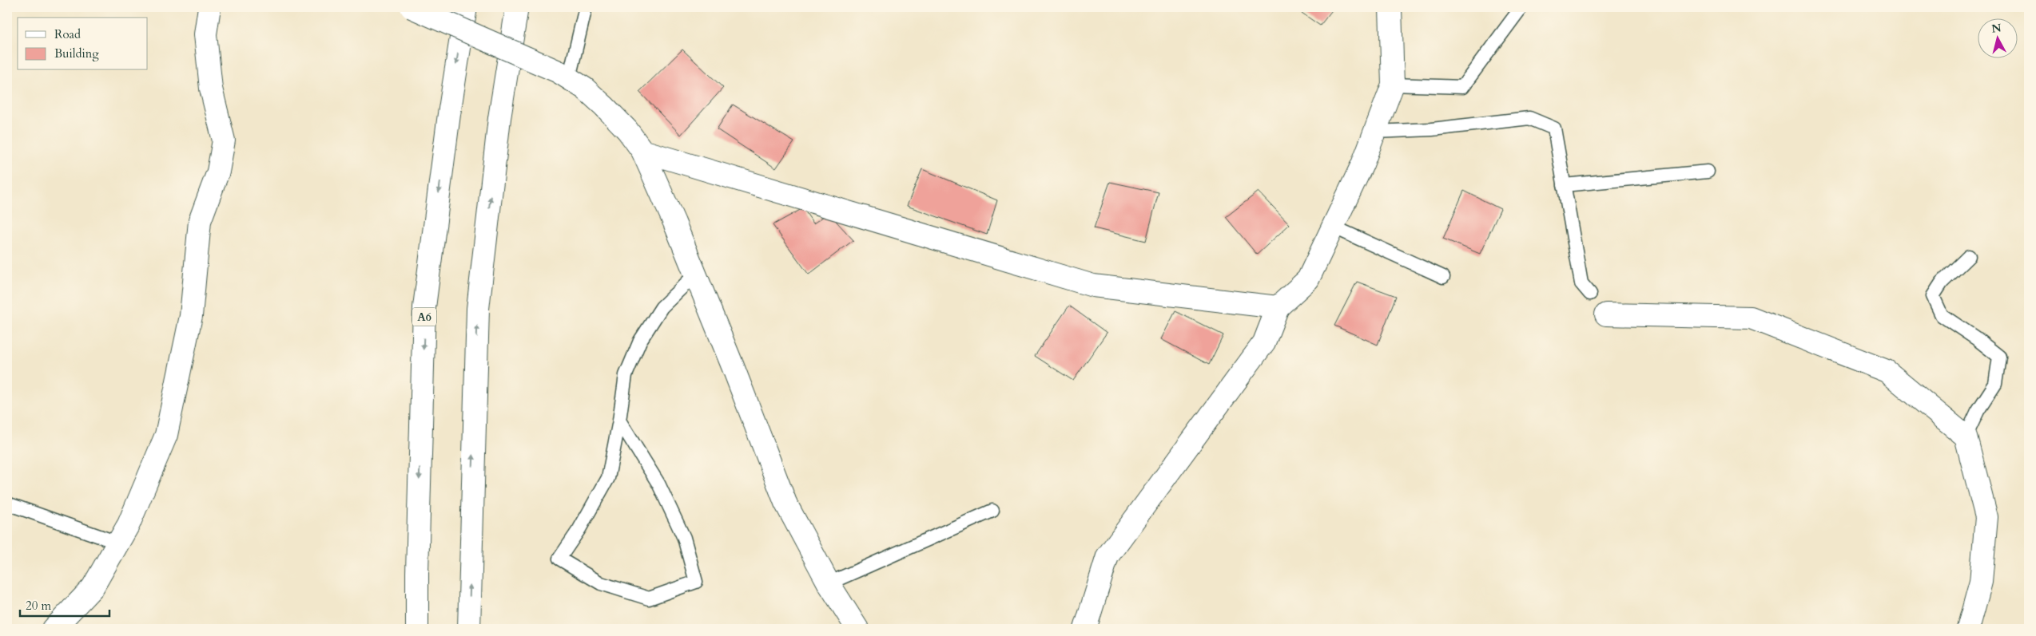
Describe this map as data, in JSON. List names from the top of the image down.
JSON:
{
  "streets": {
    "main road": ["A6"]
  },
  "legend": ["Road", "Building"],
  "scale_bar": "20 m",
  "north": "top"
}
